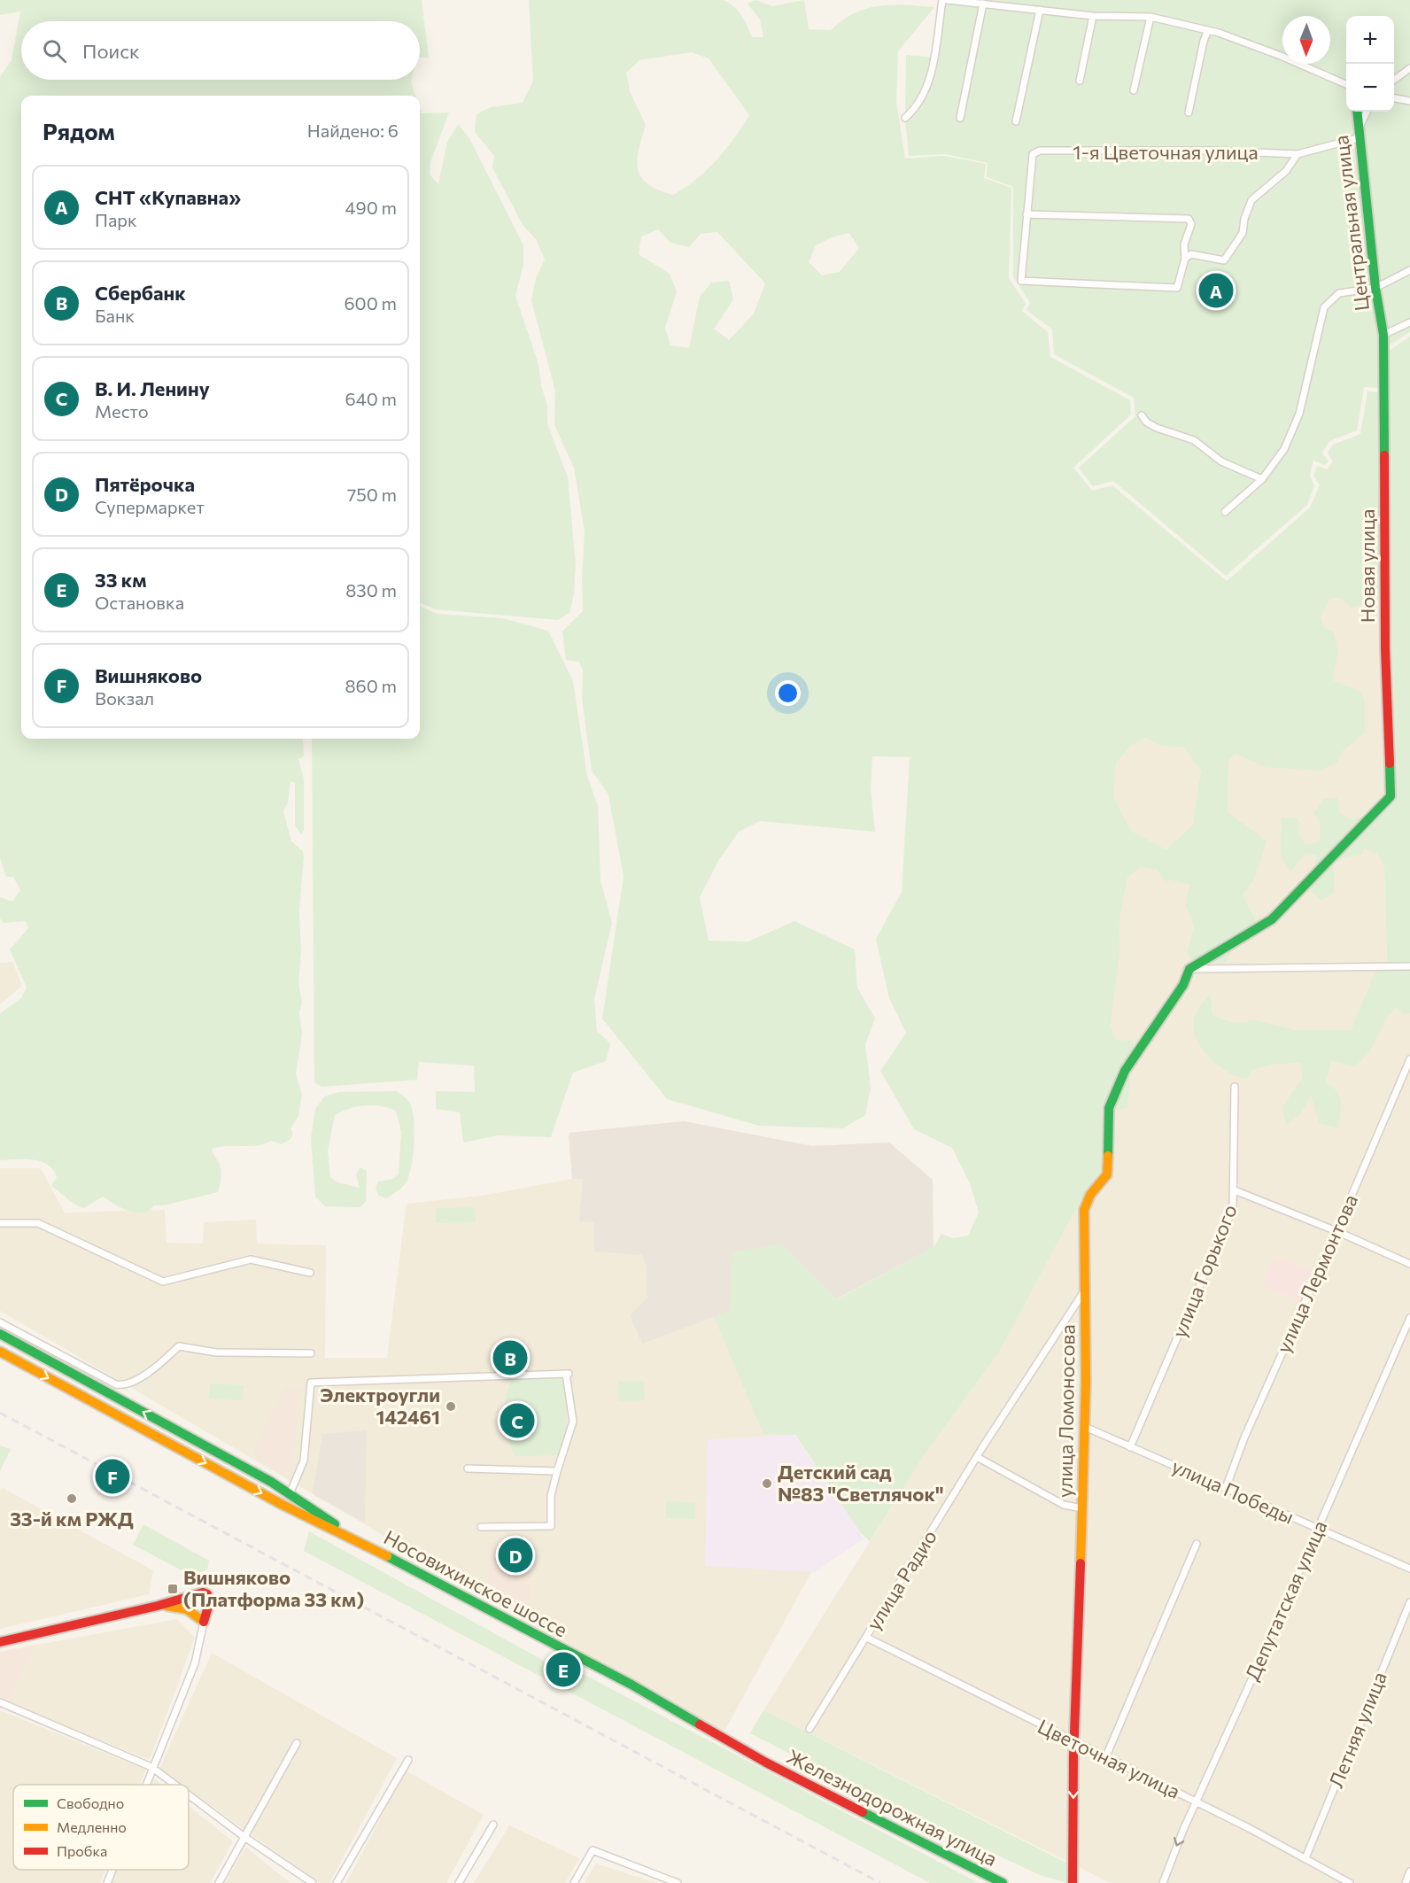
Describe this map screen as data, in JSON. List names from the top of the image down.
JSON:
{
  "streets": {
    "street": [
      "1-я Цветочная улица",
      "Центральная улица",
      "Новая улица",
      "улица Горького",
      "улица Лермонтова",
      "улица Ломоносова",
      "улица Победы",
      "улица Радио",
      "Носовихинское шоссе",
      "Депутатская улица",
      "Летняя улица",
      "Цветочная улица",
      "Железнодорожная улица"
    ]
  },
  "crossings": [
    ["1-я Цветочная улица", "Центральная улица"],
    ["Центральная улица", "Новая улица"],
    ["Новая улица", "улица Ломоносова"],
    ["улица Горького", "улица Победы"],
    ["улица Лермонтова", "улица Победы"],
    ["улица Ломоносова", "улица Победы"],
    ["улица Ломоносова", "улица Радио"],
    ["улица Ломоносова", "Цветочная улица"],
    ["улица Победы", "Депутатская улица"],
    ["улица Радио", "Цветочная улица"],
    ["Носовихинское шоссе", "Железнодорожная улица"],
    ["Депутатская улица", "Цветочная улица"],
    ["Летняя улица", "Цветочная улица"]
  ],
  "places": {
    "other": ["Электроугли 142461", "Детский сад №83 \"Светлячок\"", "33-й км РЖД"],
    "transit": ["Вишняково (Платформа 33 км)"]
  },
  "legend": ["Свободно", "Медленно", "Пробка"],
  "north": "bottom",
  "page": {
    "map_buttons": ["+", "−"],
    "search": "Поиск",
    "heading": ["Рядом", "Найдено: 6"],
    "list": [
      {
        "mark": "A",
        "name": "СНТ «Купавна»",
        "note": "Парк",
        "value": "490 m"
      },
      {
        "mark": "B",
        "name": "Сбербанк",
        "note": "Банк",
        "value": "600 m"
      },
      {
        "mark": "C",
        "name": "В. И. Ленину",
        "note": "Место",
        "value": "640 m"
      },
      {
        "mark": "D",
        "name": "Пятёрочка",
        "note": "Супермаркет",
        "value": "750 m"
      },
      {
        "mark": "E",
        "name": "33 км",
        "note": "Остановка",
        "value": "830 m"
      },
      {
        "mark": "F",
        "name": "Вишняково",
        "note": "Вокзал",
        "value": "860 m"
      }
    ],
    "pins": [
      "A",
      "B",
      "C",
      "F",
      "D",
      "E"
    ]
  }
}
